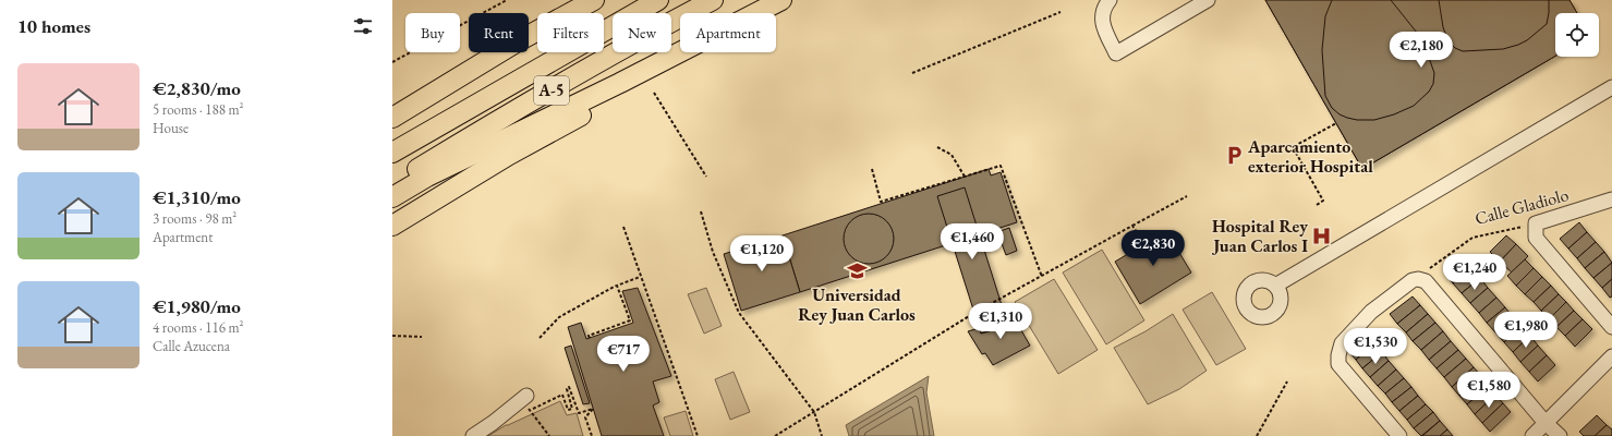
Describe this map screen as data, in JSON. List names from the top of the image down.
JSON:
{
  "streets": {
    "highway": ["A-5"],
    "street": ["Calle Gladiolo"]
  },
  "places": {
    "parking": ["Aparcamiento exterior Hospital"],
    "hospital": ["Hospital Rey Juan Carlos I"],
    "school or university": ["Universidad Rey Juan Carlos"]
  },
  "page": {
    "heading": "10 homes",
    "chip": [
      "Buy",
      "Rent",
      "Filters",
      "New",
      "Apartment"
    ],
    "price": [
      "€2,180",
      "€1,460",
      "€2,830",
      "€1,120",
      "€1,240",
      "€1,310",
      "€1,980",
      "€1,530",
      "€717",
      "€1,580"
    ],
    "list": [
      {
        "name": "€2,830/mo",
        "note": "5 rooms · 188 m² · House"
      },
      {
        "name": "€1,310/mo",
        "note": "3 rooms · 98 m² · Apartment"
      },
      {
        "name": "€1,980/mo",
        "note": "4 rooms · 116 m² · Calle Azucena"
      }
    ]
  }
}
